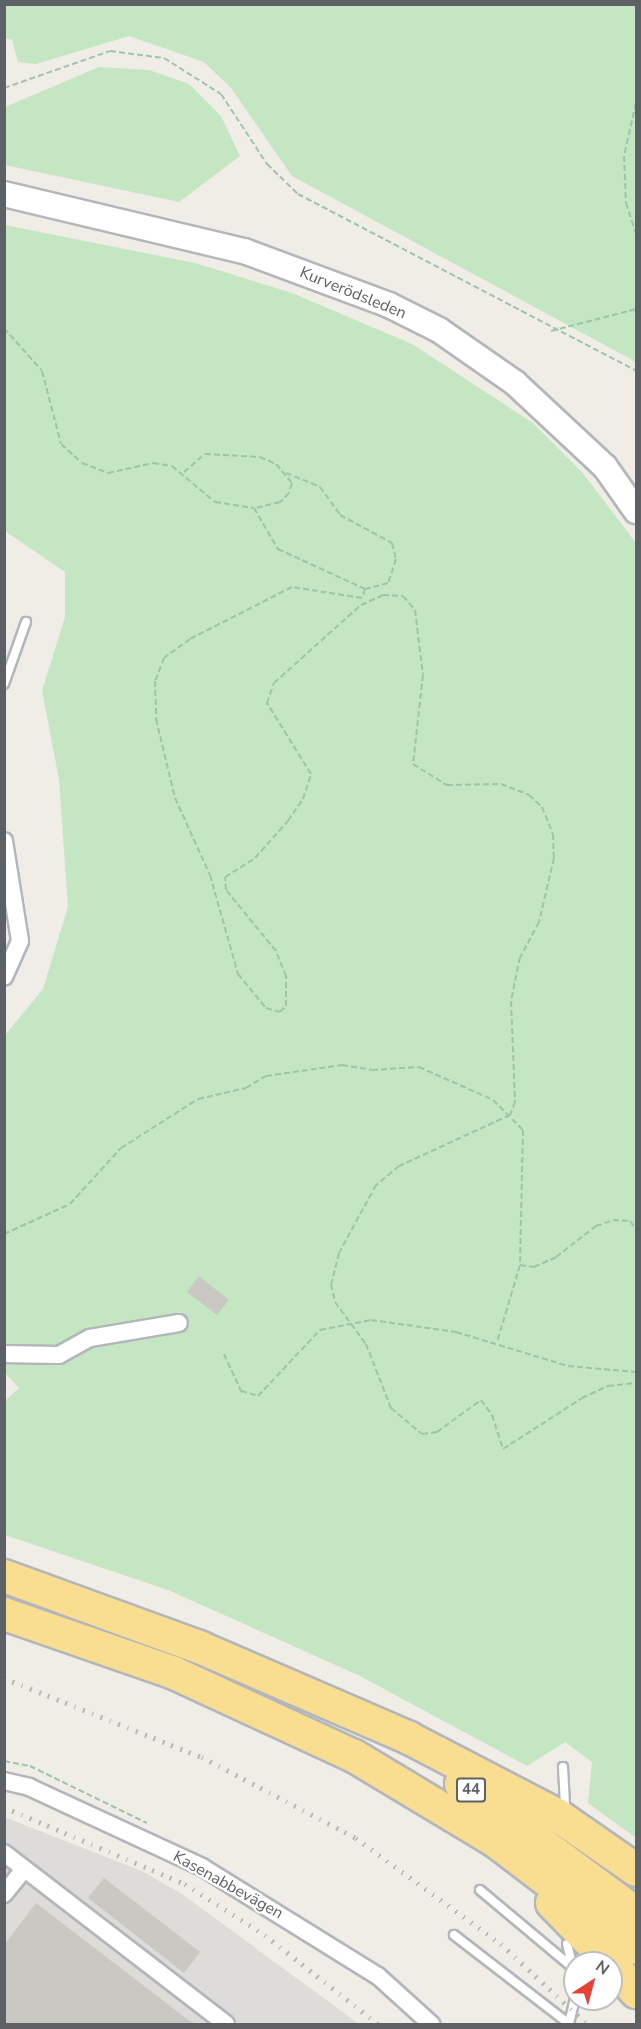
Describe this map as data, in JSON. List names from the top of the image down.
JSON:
{
  "streets": {
    "highway": ["44"],
    "main road": ["Kurverödsleden"],
    "street": ["Kasenabbevägen"]
  },
  "north": "top right"
}
